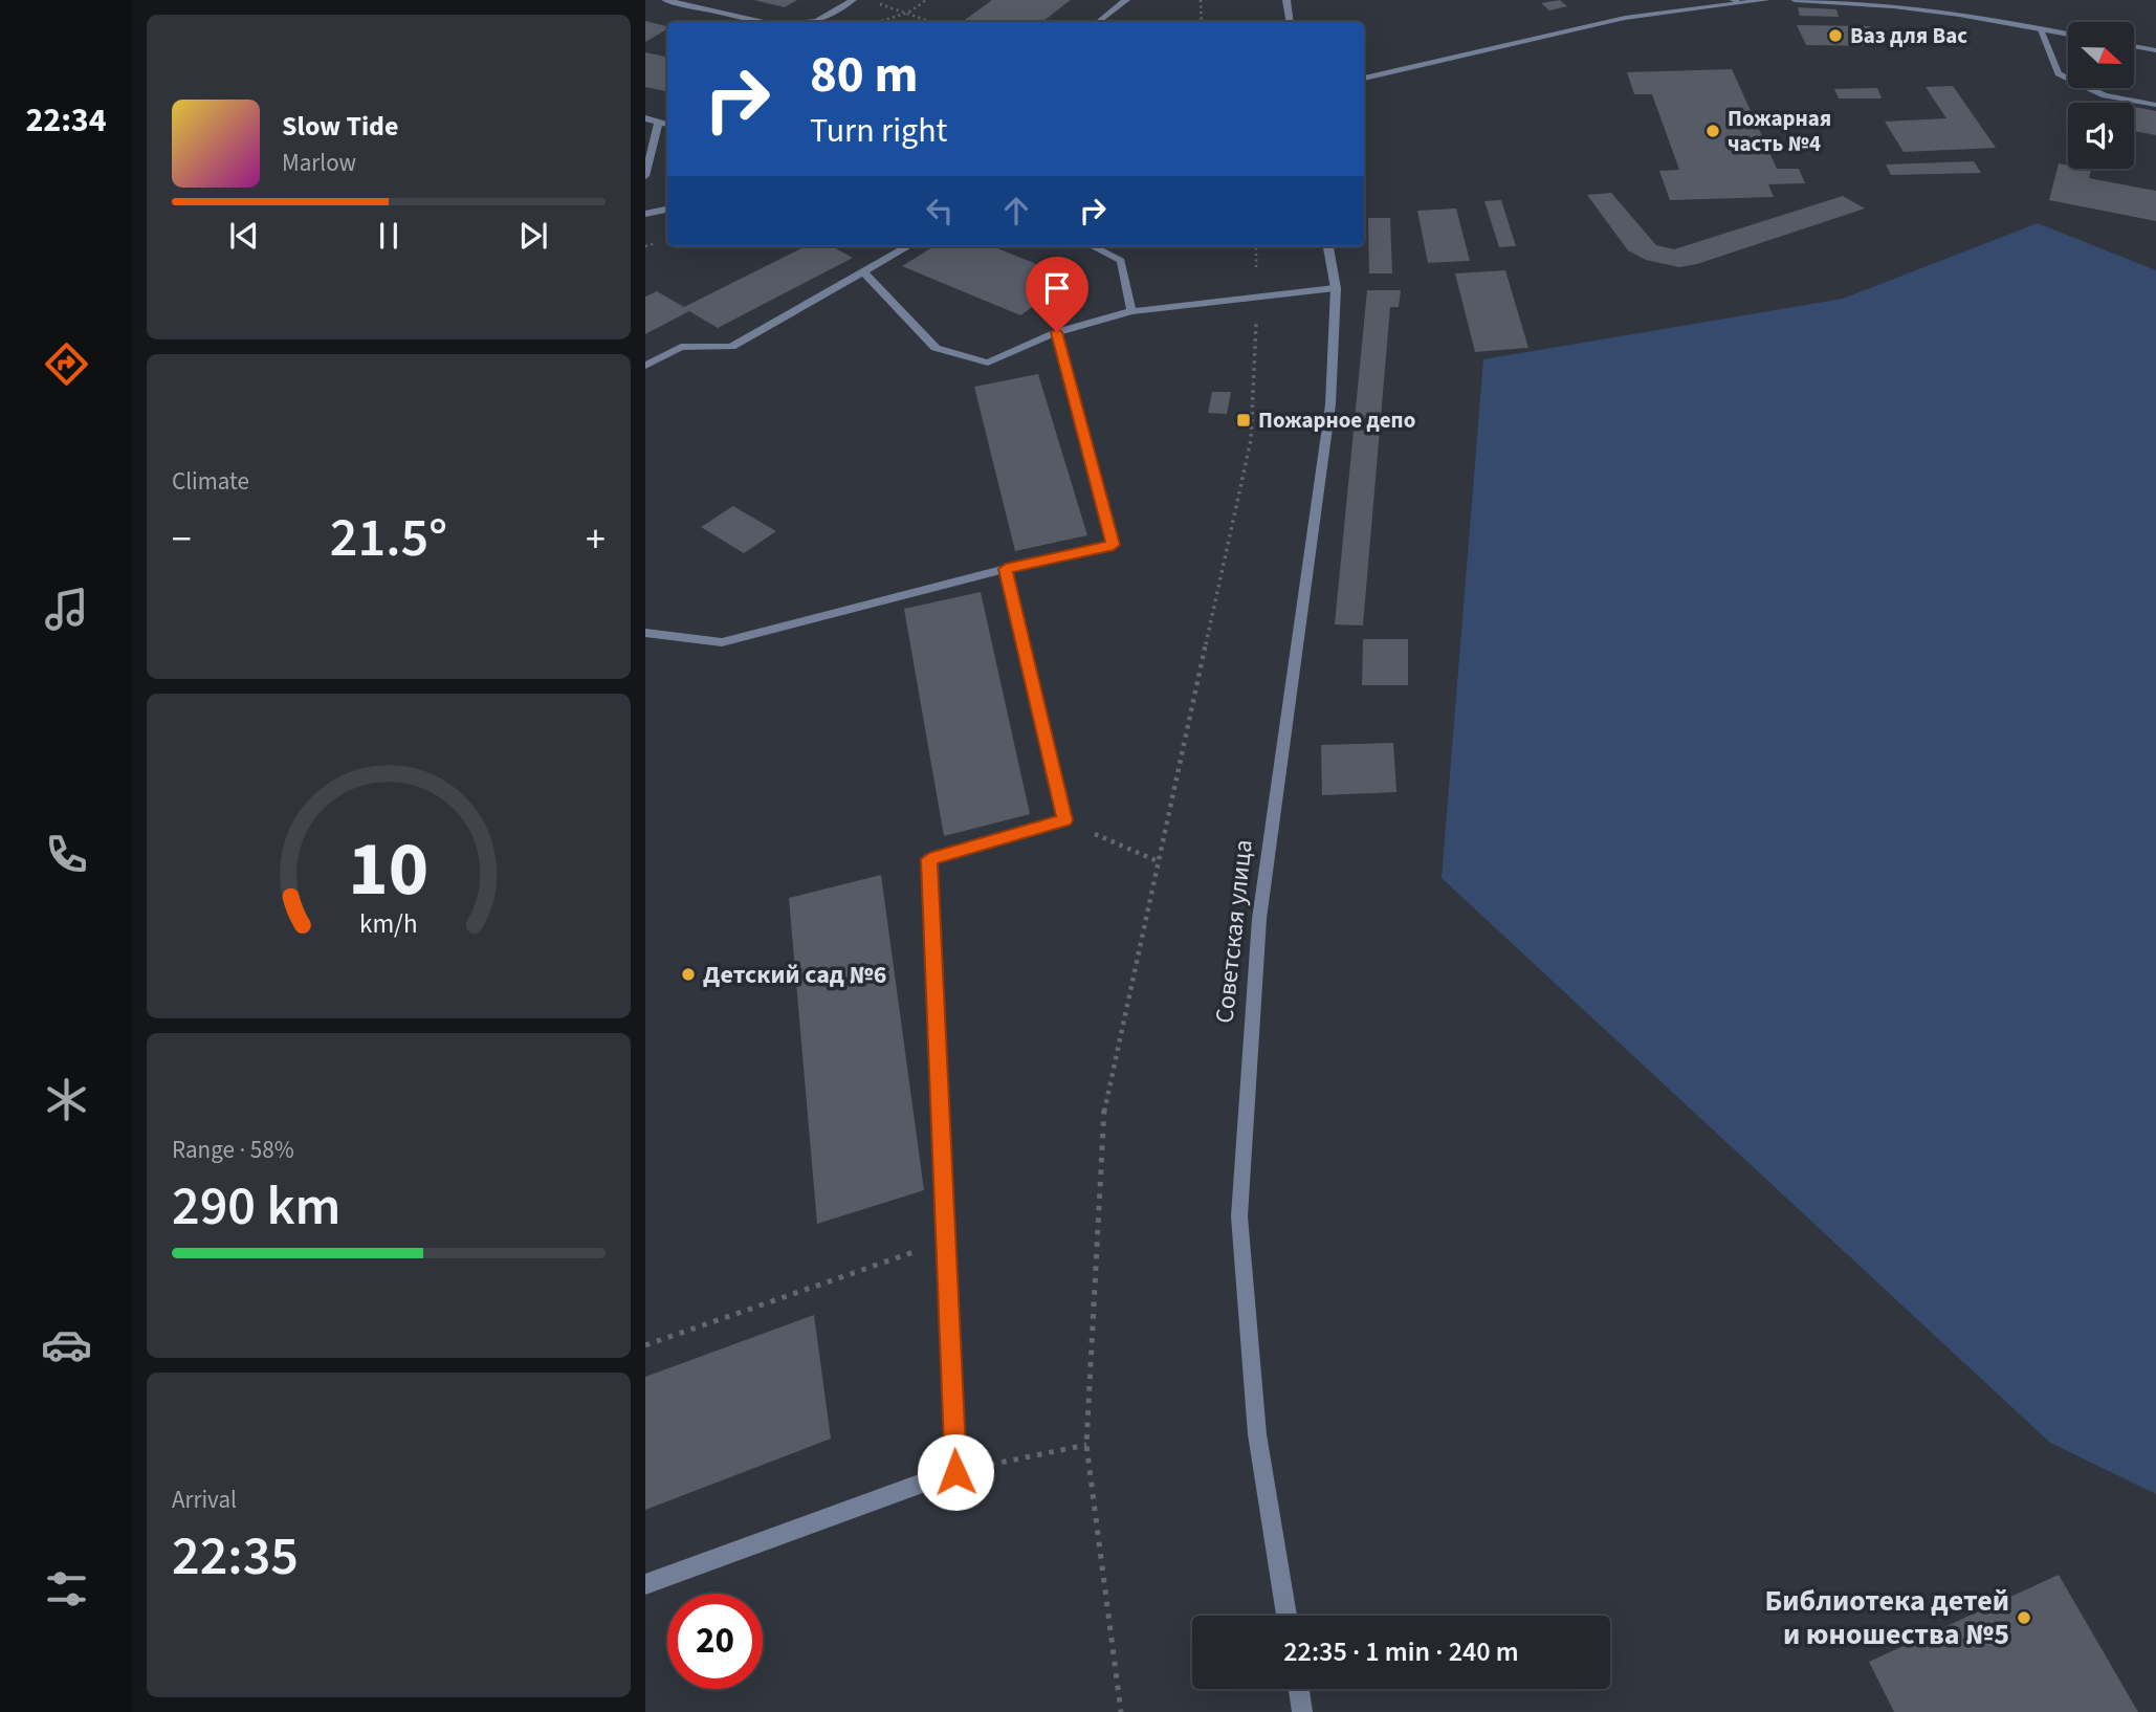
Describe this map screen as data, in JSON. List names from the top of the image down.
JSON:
{
  "streets": {
    "street": ["Советская улица"]
  },
  "places": {
    "other": [
      "Ваз для Вас",
      "Пожарная часть №4",
      "Детский сад №6",
      "Библиотека детей и юношества №5"
    ],
    "transit": ["Пожарное депо"]
  },
  "north": "right",
  "page": {
    "tabs": "22:34",
    "turn": ["80 m", "Turn right"],
    "song": ["Slow Tide", "Marlow"],
    "tile": [
      "Climate",
      ["Range · 58%", "290 km"],
      ["Arrival", "22:35"]
    ],
    "heat": ["−", "21.5°", "+"],
    "limit": "20",
    "trip": "22:35 · 1 min · 240 m",
    "gauge": ["10", "km/h"]
  }
}
